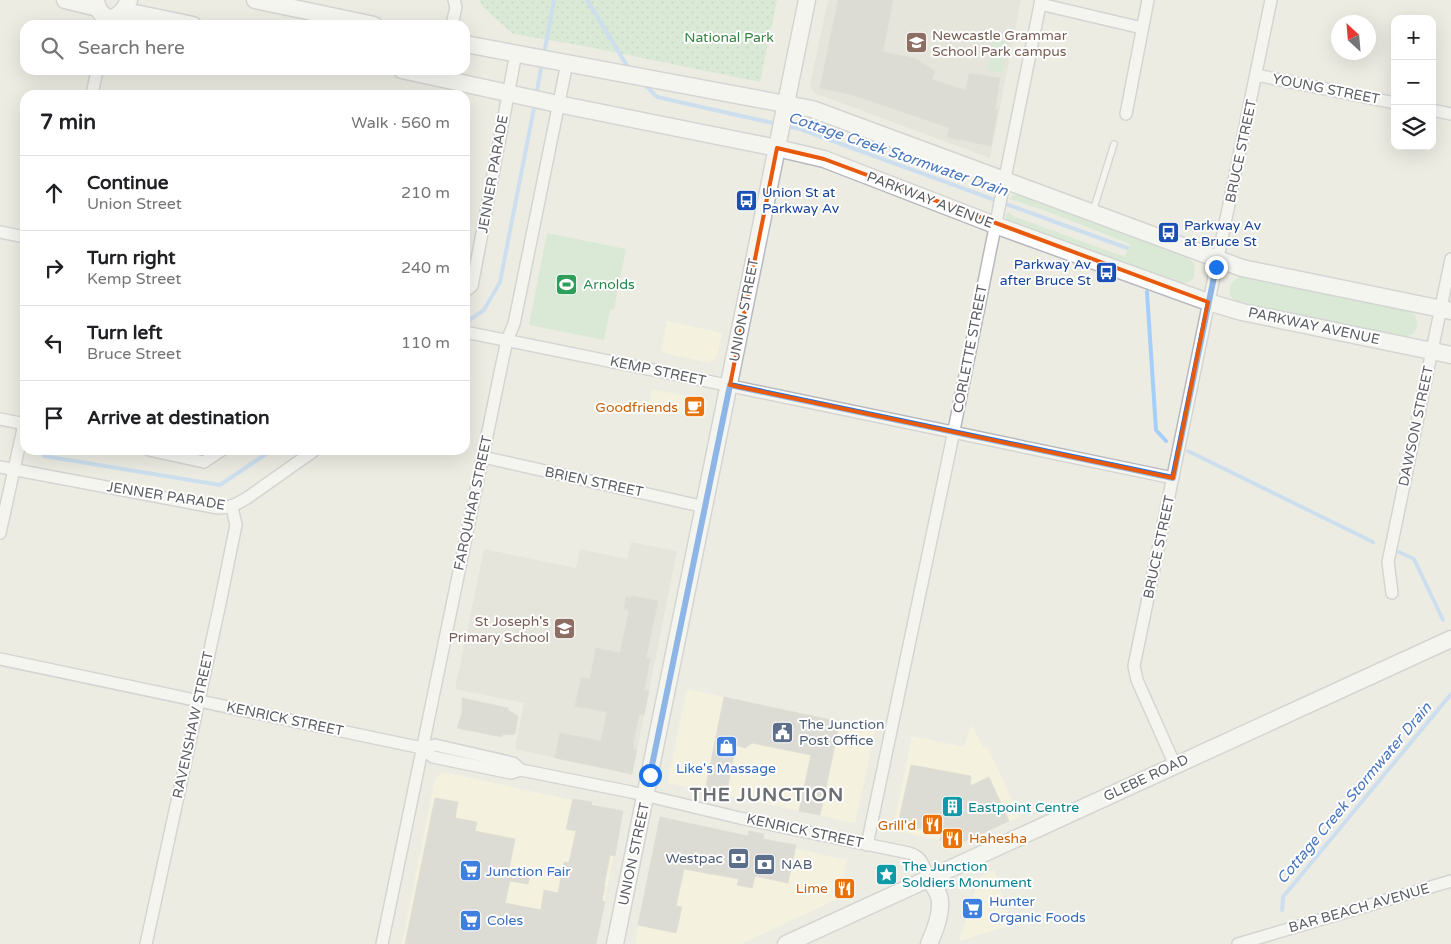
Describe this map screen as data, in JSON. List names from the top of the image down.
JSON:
{
  "streets": {
    "main road": ["PARKWAY AVENUE", "UNION STREET", "GLEBE ROAD"],
    "street": [
      "YOUNG STREET",
      "BRUCE STREET",
      "JENNER PARADE",
      "CORLETTE STREET",
      "KEMP STREET",
      "DAWSON STREET",
      "BRIEN STREET",
      "FARQUHAR STREET",
      "KENRICK STREET",
      "RAVENSHAW STREET",
      "BAR BEACH AVENUE"
    ]
  },
  "crossings": [
    ["YOUNG STREET", "BRUCE STREET"],
    ["BRUCE STREET", "PARKWAY AVENUE"],
    ["BRUCE STREET", "KEMP STREET"],
    ["BRUCE STREET", "GLEBE ROAD"],
    ["JENNER PARADE", "PARKWAY AVENUE"],
    ["JENNER PARADE", "RAVENSHAW STREET"],
    ["PARKWAY AVENUE", "UNION STREET"],
    ["PARKWAY AVENUE", "CORLETTE STREET"],
    ["PARKWAY AVENUE", "DAWSON STREET"],
    ["PARKWAY AVENUE", "FARQUHAR STREET"],
    ["UNION STREET", "KEMP STREET"],
    ["UNION STREET", "BRIEN STREET"],
    ["UNION STREET", "KENRICK STREET"],
    ["CORLETTE STREET", "KEMP STREET"],
    ["CORLETTE STREET", "KENRICK STREET"],
    ["KEMP STREET", "FARQUHAR STREET"],
    ["BRIEN STREET", "FARQUHAR STREET"],
    ["FARQUHAR STREET", "KENRICK STREET"],
    ["KENRICK STREET", "RAVENSHAW STREET"],
    ["KENRICK STREET", "GLEBE ROAD"]
  ],
  "districts": ["THE JUNCTION"],
  "water": ["Cottage Creek Stormwater Drain"],
  "parks": ["National Park"],
  "places": {
    "school or university": ["Newcastle Grammar School Park campus", "St Joseph's Primary School"],
    "bus stop": ["Union St at Parkway Av", "Parkway Av at Bruce St", "Parkway Av after Bruce St"],
    "sports": ["Arnolds"],
    "cafe": ["Goodfriends"],
    "public building": ["The Junction Post Office"],
    "shop": ["Like's Massage"],
    "building": ["Eastpoint Centre"],
    "restaurant": ["Grill'd", "Hahesha", "Lime"],
    "bank": ["Westpac", "NAB"],
    "supermarket": ["Junction Fair", "Hunter Organic Foods", "Coles"],
    "place": ["The Junction Soldiers Monument"]
  },
  "north": "top left",
  "page": {
    "map_buttons": ["+", "−"],
    "search": "Search here",
    "heading": ["7 min", "Walk · 560 m"],
    "list": [
      ["Continue", "Union Street", "210 m"],
      ["Turn right", "Kemp Street", "240 m"],
      ["Turn left", "Bruce Street", "110 m"],
      "Arrive at destination"
    ]
  }
}
